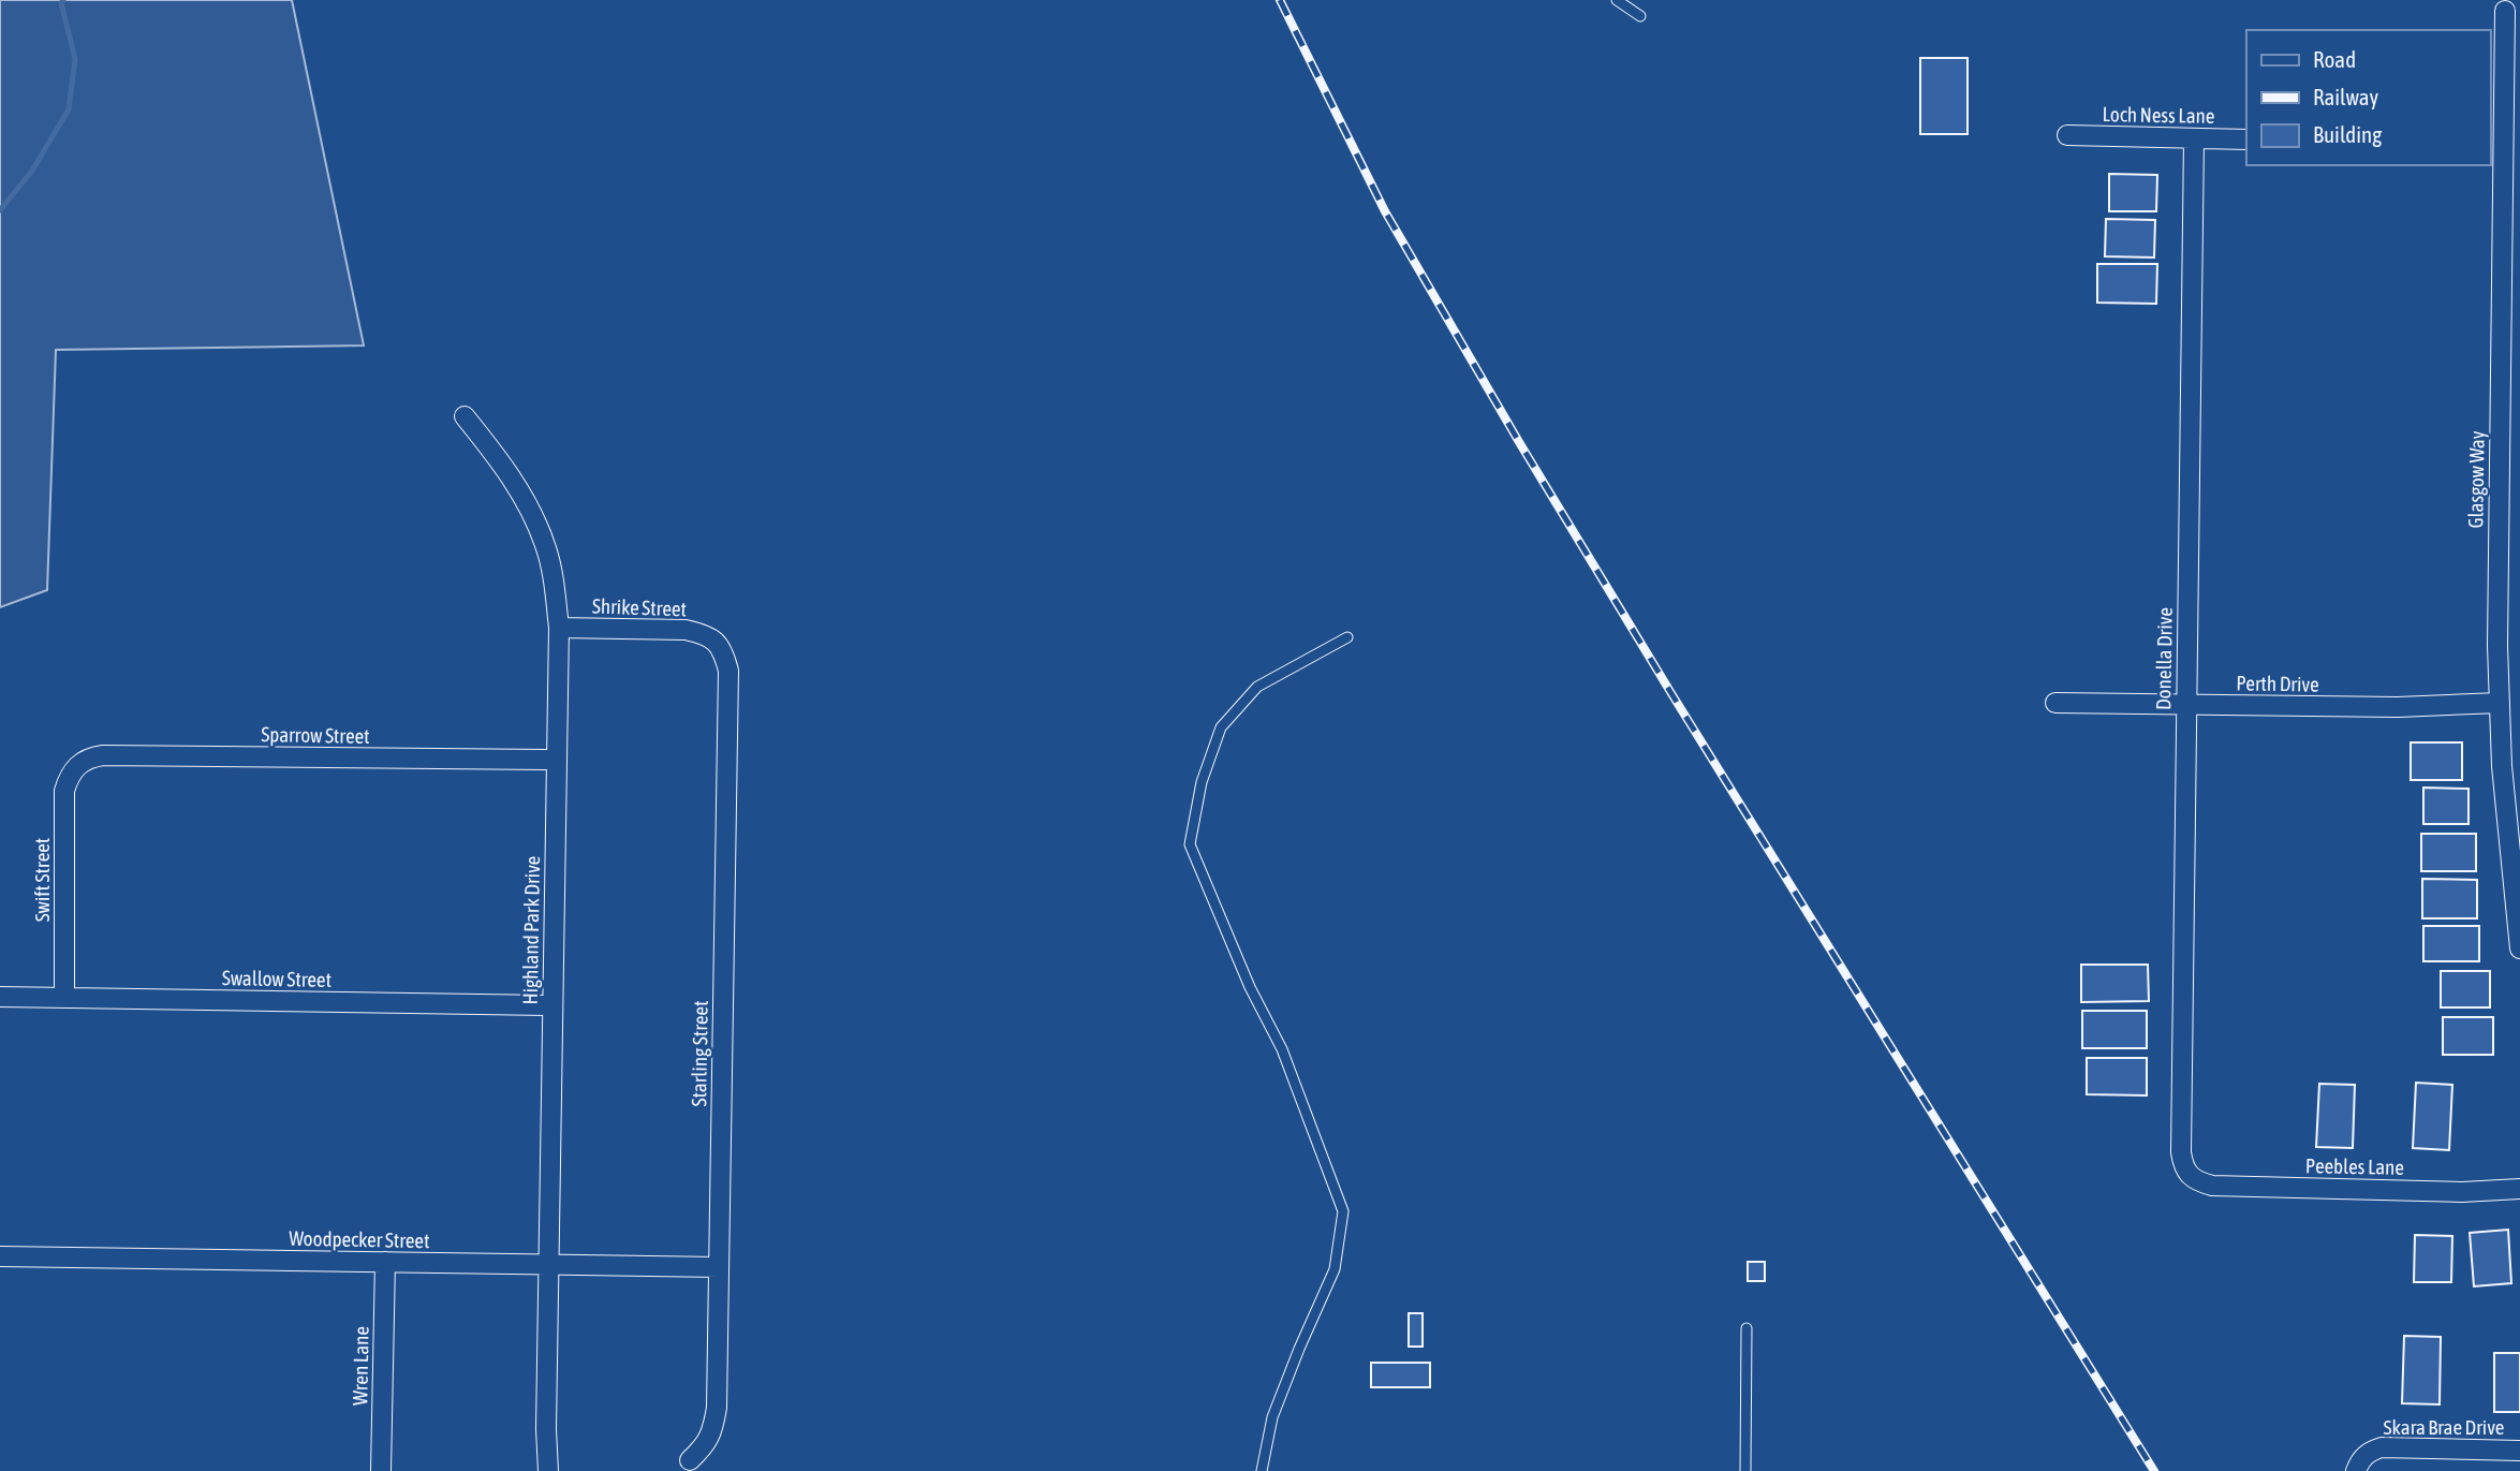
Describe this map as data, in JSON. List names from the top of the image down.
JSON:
{
  "streets": {
    "street": [
      "Loch Ness Lane",
      "Glasgow Way",
      "Shrike Street",
      "Donella Drive",
      "Perth Drive",
      "Sparrow Street",
      "Swift Street",
      "Highland Park Drive",
      "Swallow Street",
      "Starling Street",
      "Peebles Lane",
      "Woodpecker Street",
      "Wren Lane",
      "Skara Brae Drive"
    ]
  },
  "crossings": [
    ["Loch Ness Lane", "Donella Drive"],
    ["Glasgow Way", "Perth Drive"],
    ["Shrike Street", "Highland Park Drive"],
    ["Shrike Street", "Starling Street"],
    ["Donella Drive", "Perth Drive"],
    ["Donella Drive", "Peebles Lane"],
    ["Sparrow Street", "Swift Street"],
    ["Sparrow Street", "Highland Park Drive"],
    ["Swift Street", "Swallow Street"],
    ["Highland Park Drive", "Swallow Street"],
    ["Highland Park Drive", "Woodpecker Street"],
    ["Starling Street", "Woodpecker Street"],
    ["Woodpecker Street", "Wren Lane"]
  ],
  "legend": ["Road", "Railway", "Building"]
}
